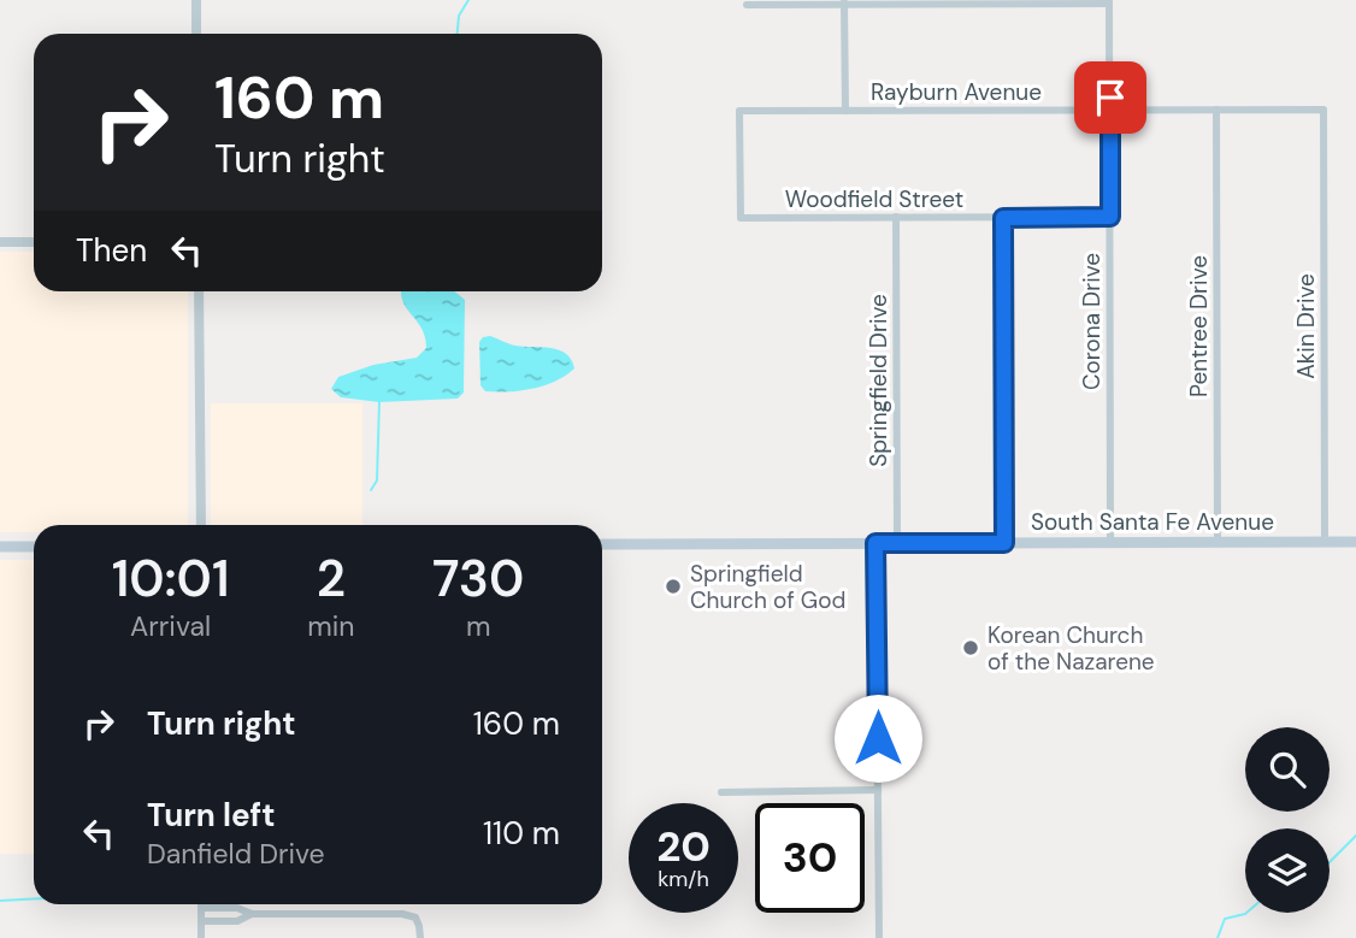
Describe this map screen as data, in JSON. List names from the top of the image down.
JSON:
{
  "streets": {
    "main road": ["South Santa Fe Avenue"],
    "street": [
      "Rayburn Avenue",
      "Woodfield Street",
      "Corona Drive",
      "Pentree Drive",
      "Akin Drive",
      "Springfield Drive"
    ]
  },
  "crossings": [
    ["Rayburn Avenue", "Woodfield Street"],
    ["Rayburn Avenue", "Corona Drive"],
    ["Rayburn Avenue", "Pentree Drive"],
    ["Rayburn Avenue", "Akin Drive"],
    ["Woodfield Street", "Corona Drive"],
    ["Woodfield Street", "Springfield Drive"],
    ["Corona Drive", "South Santa Fe Avenue"],
    ["Pentree Drive", "South Santa Fe Avenue"],
    ["Akin Drive", "South Santa Fe Avenue"],
    ["Springfield Drive", "South Santa Fe Avenue"]
  ],
  "places": ["Springfield Church of God", "Korean Church of the Nazarene"],
  "page": {
    "turn": ["160 m", "Turn right"],
    "then": "Then",
    "eta": [
      "10:01",
      "Arrival",
      "2",
      "min",
      "730",
      "m"
    ],
    "list": [
      {
        "name": "Turn right",
        "value": "160 m"
      },
      {
        "name": "Turn left",
        "note": "Danfield Drive",
        "value": "110 m"
      }
    ],
    "speed": "20 km/h",
    "limit": "30"
  }
}
